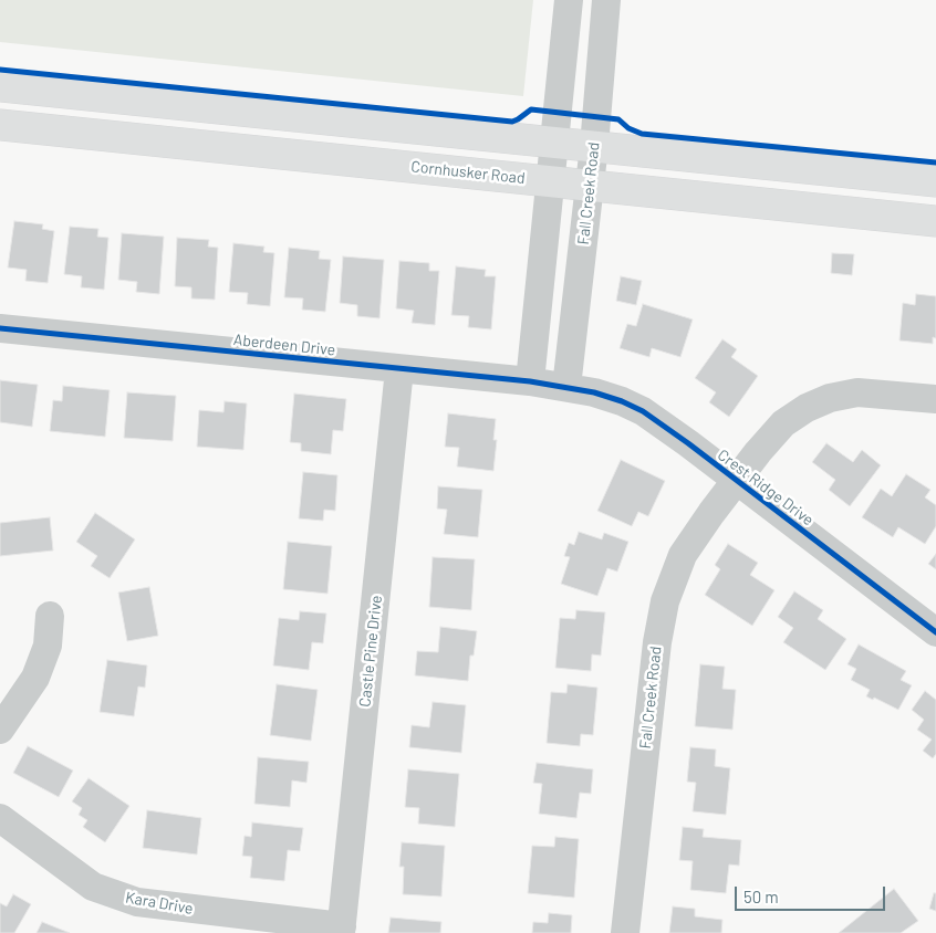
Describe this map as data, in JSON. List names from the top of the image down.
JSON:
{
  "streets": {
    "main road": ["Cornhusker Road"],
    "street": [
      "Fall Creek Road",
      "Aberdeen Drive",
      "Crest Ridge Drive",
      "Castle Pine Drive",
      "Kara Drive"
    ]
  },
  "crossings": [
    ["Cornhusker Road", "Fall Creek Road"],
    ["Fall Creek Road", "Aberdeen Drive"],
    ["Fall Creek Road", "Crest Ridge Drive"],
    ["Aberdeen Drive", "Crest Ridge Drive"],
    ["Aberdeen Drive", "Castle Pine Drive"],
    ["Castle Pine Drive", "Kara Drive"]
  ],
  "scale_bar": "50 m"
}
